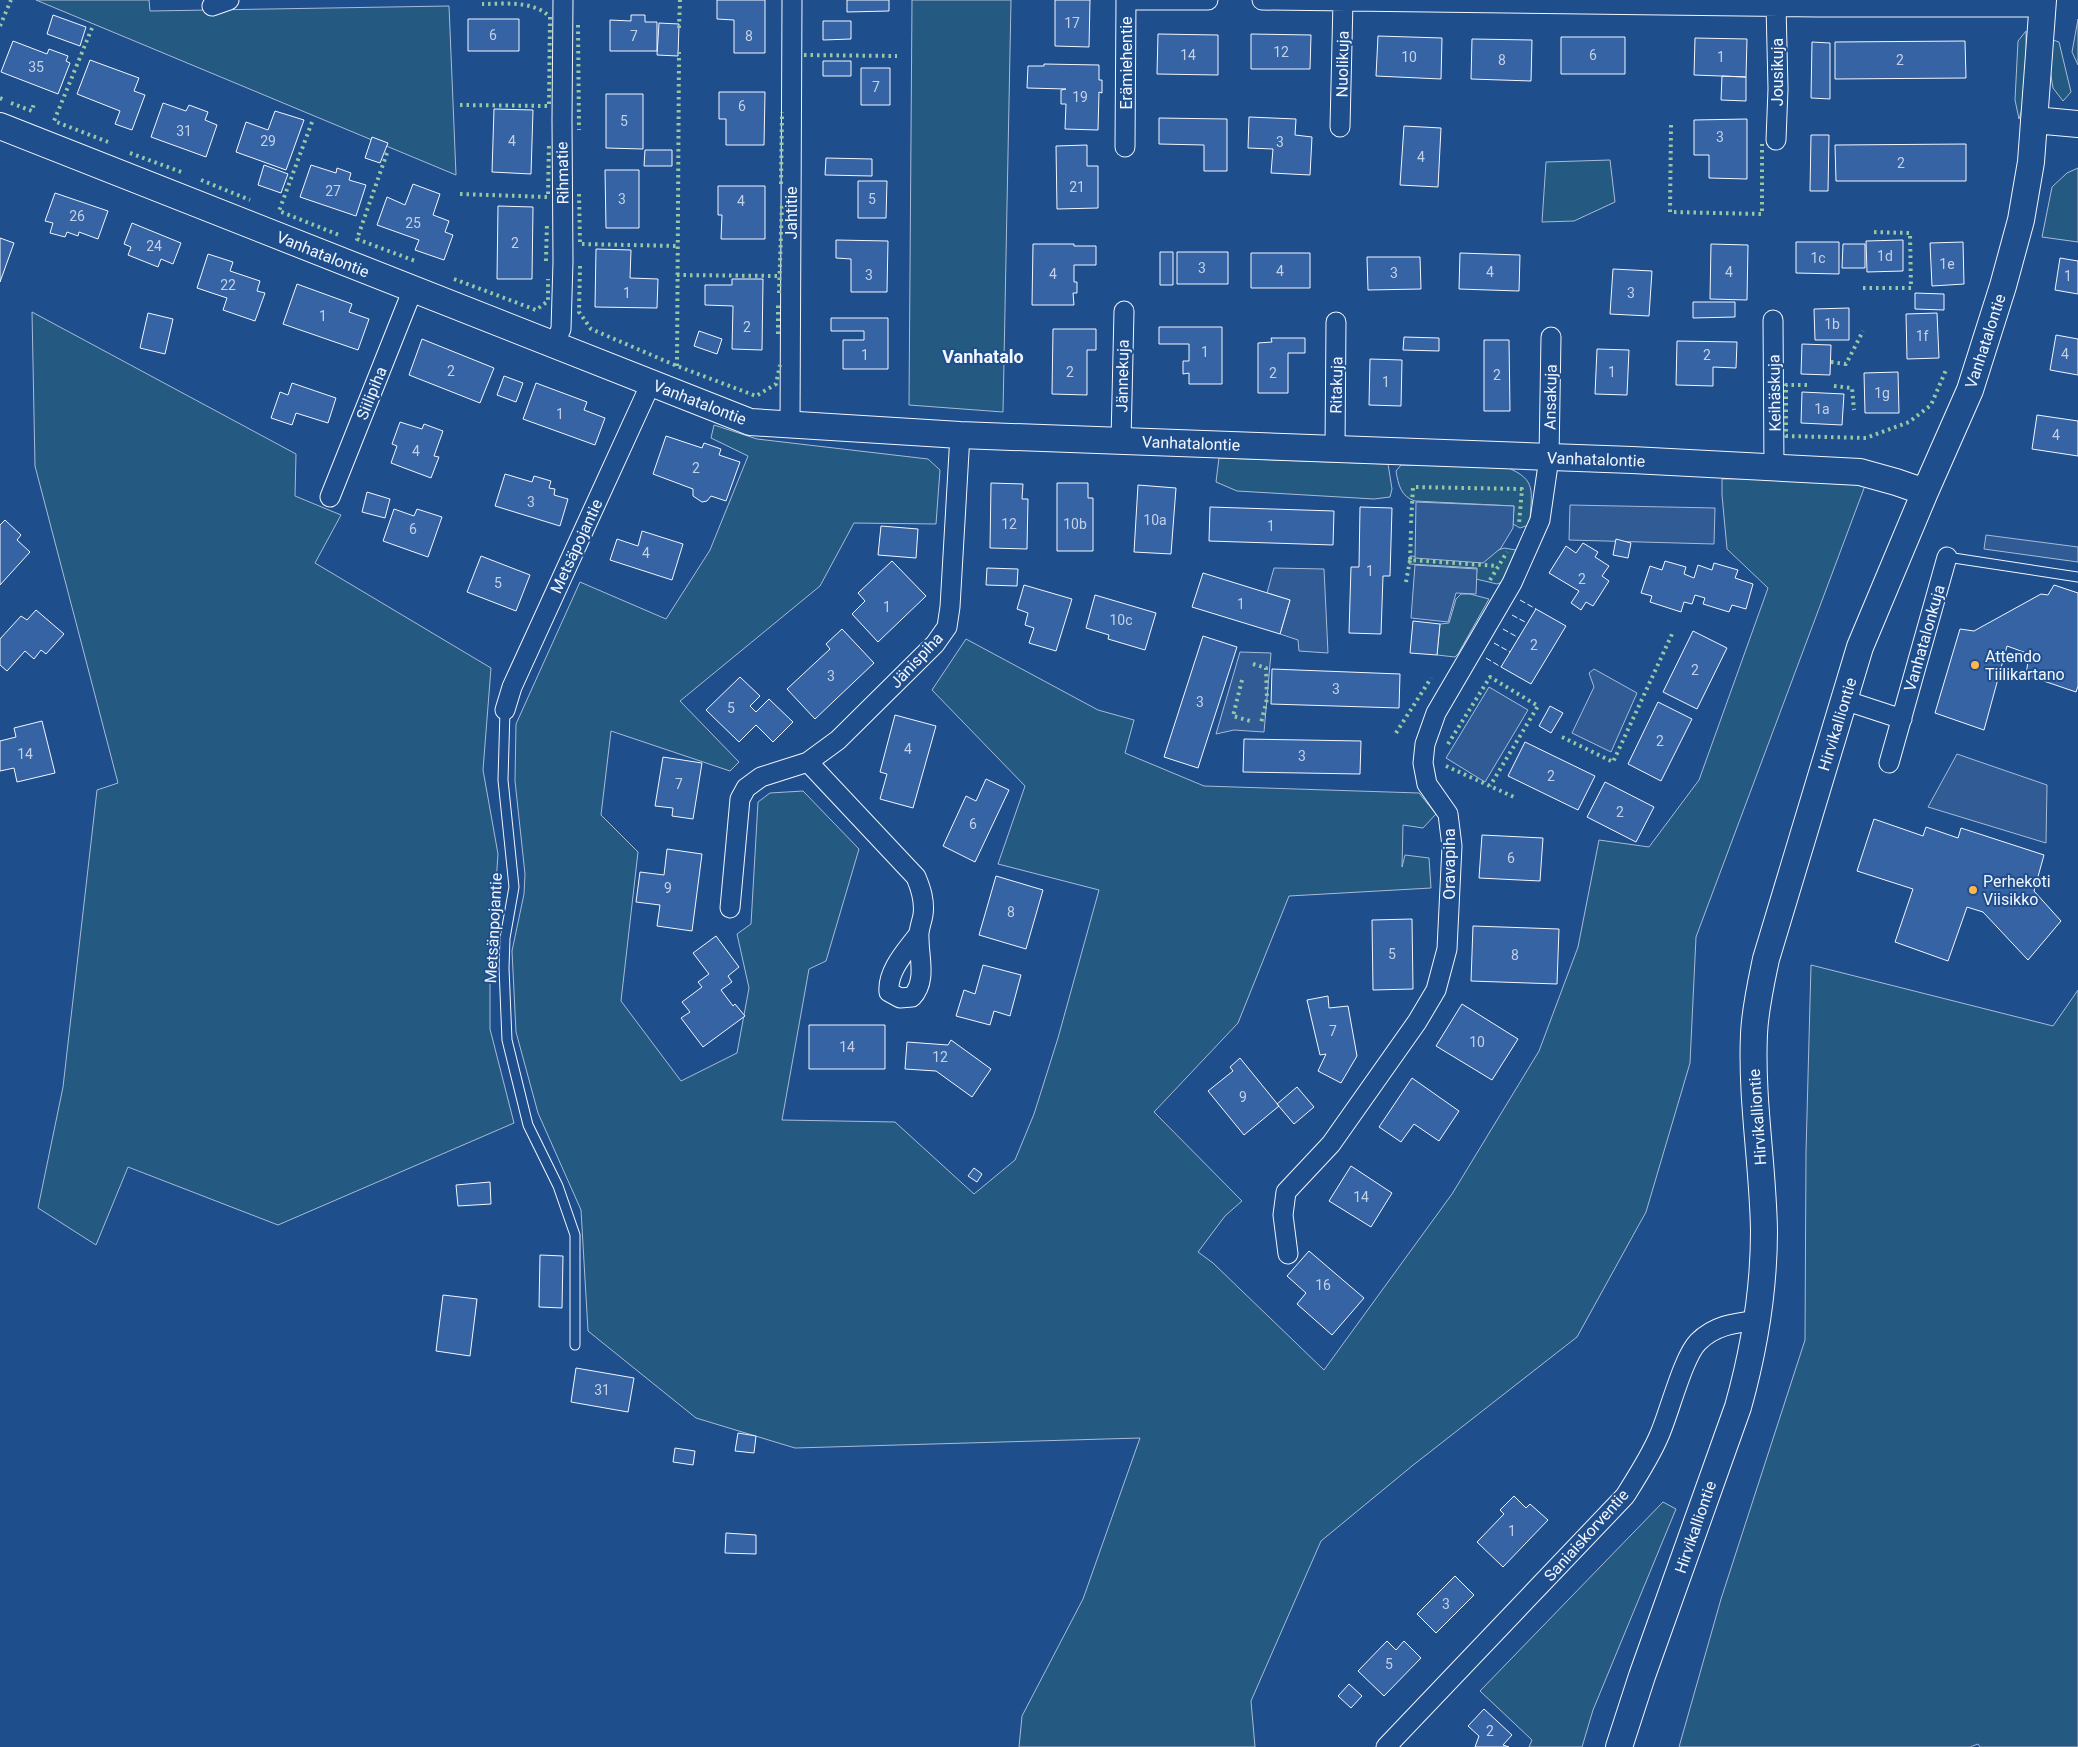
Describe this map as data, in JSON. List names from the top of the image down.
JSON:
{
  "streets": {
    "street": [
      "Erämiehentie",
      "Nuolikuja",
      "Jousikuja",
      "Rihmatie",
      "Jahtitie",
      "Vanhatalontie",
      "Jännekuja",
      "Ritakuja",
      "Siilipiha",
      "Keihäskuja",
      "Ansakuja",
      "Metsäpojantie",
      "Vanhatalonkuja",
      "Jänispiha",
      "Hirvikalliontie",
      "Oravapiha",
      "Saniaiskorventie"
    ],
    "lane": ["Metsänpojantie"]
  },
  "crossings": [
    ["Rihmatie", "Vanhatalontie"],
    ["Jahtitie", "Vanhatalontie"],
    ["Vanhatalontie", "Jännekuja"],
    ["Vanhatalontie", "Ritakuja"],
    ["Vanhatalontie", "Siilipiha"],
    ["Vanhatalontie", "Keihäskuja"],
    ["Vanhatalontie", "Ansakuja"],
    ["Vanhatalontie", "Metsäpojantie"],
    ["Vanhatalontie", "Jänispiha"],
    ["Vanhatalontie", "Hirvikalliontie"],
    ["Vanhatalontie", "Oravapiha"],
    ["Ansakuja", "Oravapiha"],
    ["Metsäpojantie", "Metsänpojantie"],
    ["Hirvikalliontie", "Saniaiskorventie"]
  ],
  "districts": ["Vanhatalo"],
  "places": ["Attendo Tiilikartano", "Perhekoti Viisikko"],
  "house_numbers": [
    "17",
    "6",
    "7",
    "8",
    "12",
    "14",
    "6",
    "10",
    "1",
    "8",
    "2",
    "35",
    "7",
    "19",
    "6",
    "5",
    "31",
    "3",
    "29",
    "4",
    "3",
    "4",
    "2",
    "21",
    "27",
    "3",
    "5",
    "4",
    "26",
    "25",
    "2",
    "24",
    "1d",
    "1c",
    "1e",
    "3",
    "4",
    "4",
    "4",
    "3",
    "4",
    "3",
    "1",
    "22",
    "1",
    "3",
    "1",
    "1b",
    "2",
    "1f",
    "1",
    "4",
    "1",
    "2",
    "2",
    "2",
    "1",
    "2",
    "2",
    "1",
    "1g",
    "1a",
    "1",
    "4",
    "4",
    "2",
    "3",
    "10a",
    "12",
    "10b",
    "1",
    "6",
    "4",
    "1",
    "2",
    "5",
    "1",
    "1",
    "10c",
    "2",
    "2",
    "3",
    "3",
    "3",
    "5",
    "2",
    "4",
    "14",
    "3",
    "2",
    "7",
    "2",
    "6",
    "6",
    "9",
    "8",
    "5",
    "8",
    "7",
    "10",
    "14",
    "12",
    "9",
    "14",
    "16",
    "31",
    "1",
    "3",
    "5",
    "2"
  ]
}
